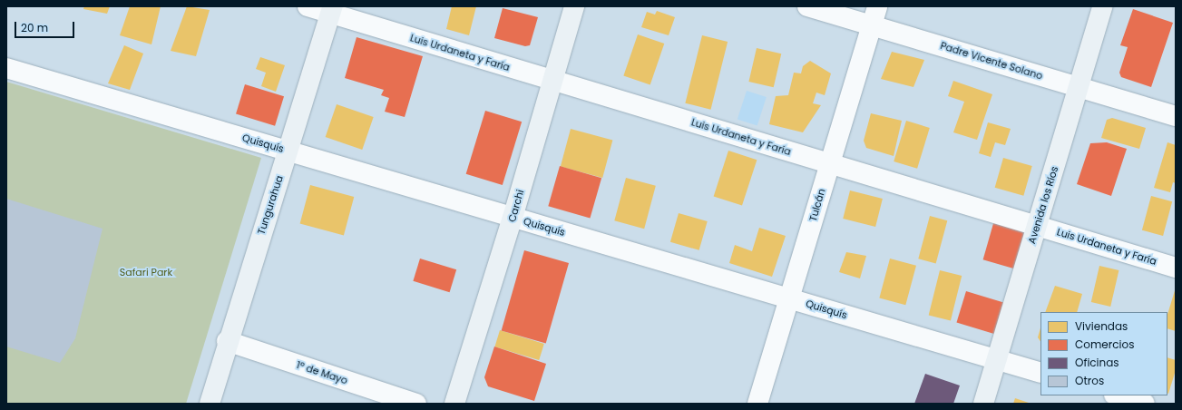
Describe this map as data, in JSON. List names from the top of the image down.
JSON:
{
  "streets": {
    "main road": ["Tungurahua", "Avenida los Ríos", "Carchi"],
    "street": [
      "Luis Urdaneta y Faría",
      "Padre Vicente Solano",
      "Quisquís",
      "Tulcán",
      "1º de Mayo"
    ]
  },
  "crossings": [
    ["Luis Urdaneta y Faría", "Tungurahua"],
    ["Luis Urdaneta y Faría", "Tulcán"],
    ["Luis Urdaneta y Faría", "Avenida los Ríos"],
    ["Luis Urdaneta y Faría", "Carchi"],
    ["Padre Vicente Solano", "Tulcán"],
    ["Padre Vicente Solano", "Avenida los Ríos"],
    ["Quisquís", "Tungurahua"],
    ["Quisquís", "Tulcán"],
    ["Quisquís", "Avenida los Ríos"],
    ["Quisquís", "Carchi"],
    ["Tungurahua", "1º de Mayo"]
  ],
  "parks": ["Safari Park"],
  "legend": [
    "Viviendas",
    "Comercios",
    "Oficinas",
    "Otros"
  ],
  "scale_bar": "20 m"
}
